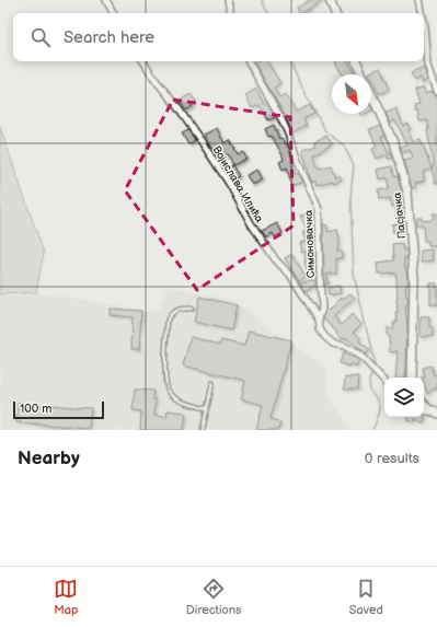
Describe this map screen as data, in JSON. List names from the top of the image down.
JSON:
{
  "streets": {
    "main road": ["Пасјачка"],
    "street": ["Војислава Илића", "Симоновачка"]
  },
  "crossings": [
    ["Војислава Илића", "Симоновачка"]
  ],
  "scale_bar": "100 m",
  "north": "bottom right",
  "page": {
    "search": "Search here",
    "scale": "100 m",
    "heading": ["Nearby", "0 results"],
    "nav": ["Map", "Directions", "Saved"]
  }
}
